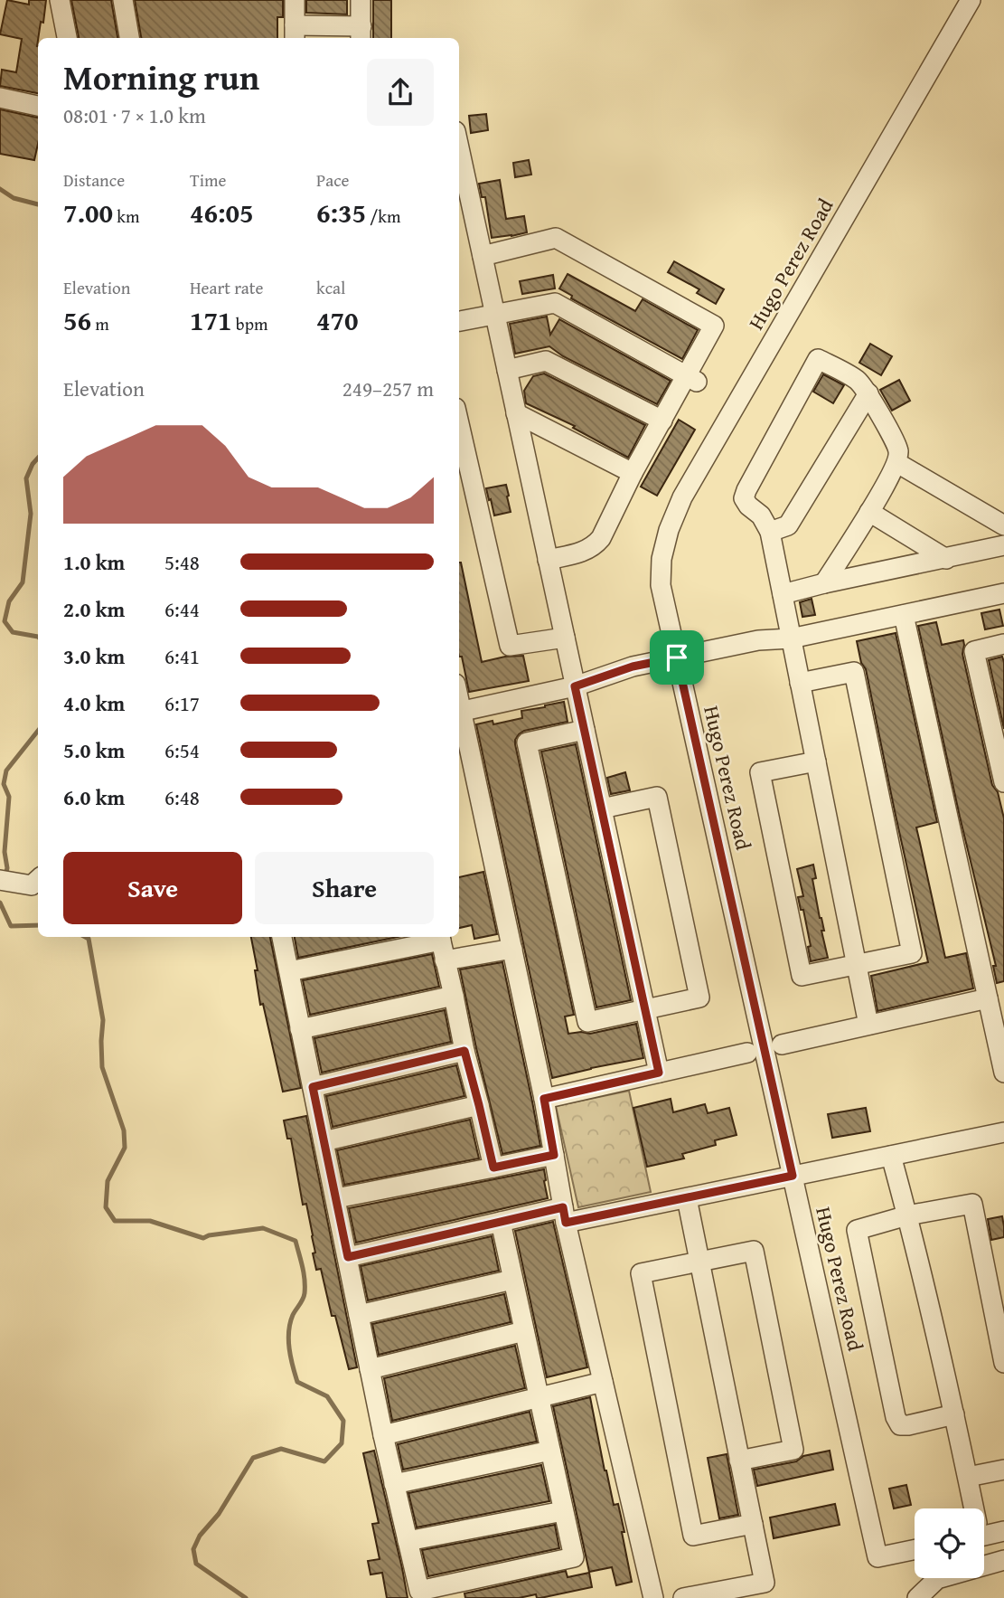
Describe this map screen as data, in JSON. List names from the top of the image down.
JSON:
{
  "streets": {
    "street": ["Hugo Perez Road"]
  },
  "page": {
    "heading": ["Morning run", "08:01 · 7 × 1.0 km"],
    "stats": [
      ["Distance", "7.00 km"],
      ["Time", "46:05"],
      ["Pace", "6:35 /km"],
      ["Elevation", "56 m"],
      ["Heart rate", "171 bpm"],
      ["kcal", "470"]
    ],
    "chart": ["Elevation", "249–257 m"],
    "list": [
      {
        "name": "1.0 km",
        "note": "5:48"
      },
      {
        "name": "2.0 km",
        "note": "6:44"
      },
      {
        "name": "3.0 km",
        "note": "6:41"
      },
      {
        "name": "4.0 km",
        "note": "6:17"
      },
      {
        "name": "5.0 km",
        "note": "6:54"
      },
      {
        "name": "6.0 km",
        "note": "6:48"
      }
    ],
    "buttons": ["Save", "Share"]
  }
}
